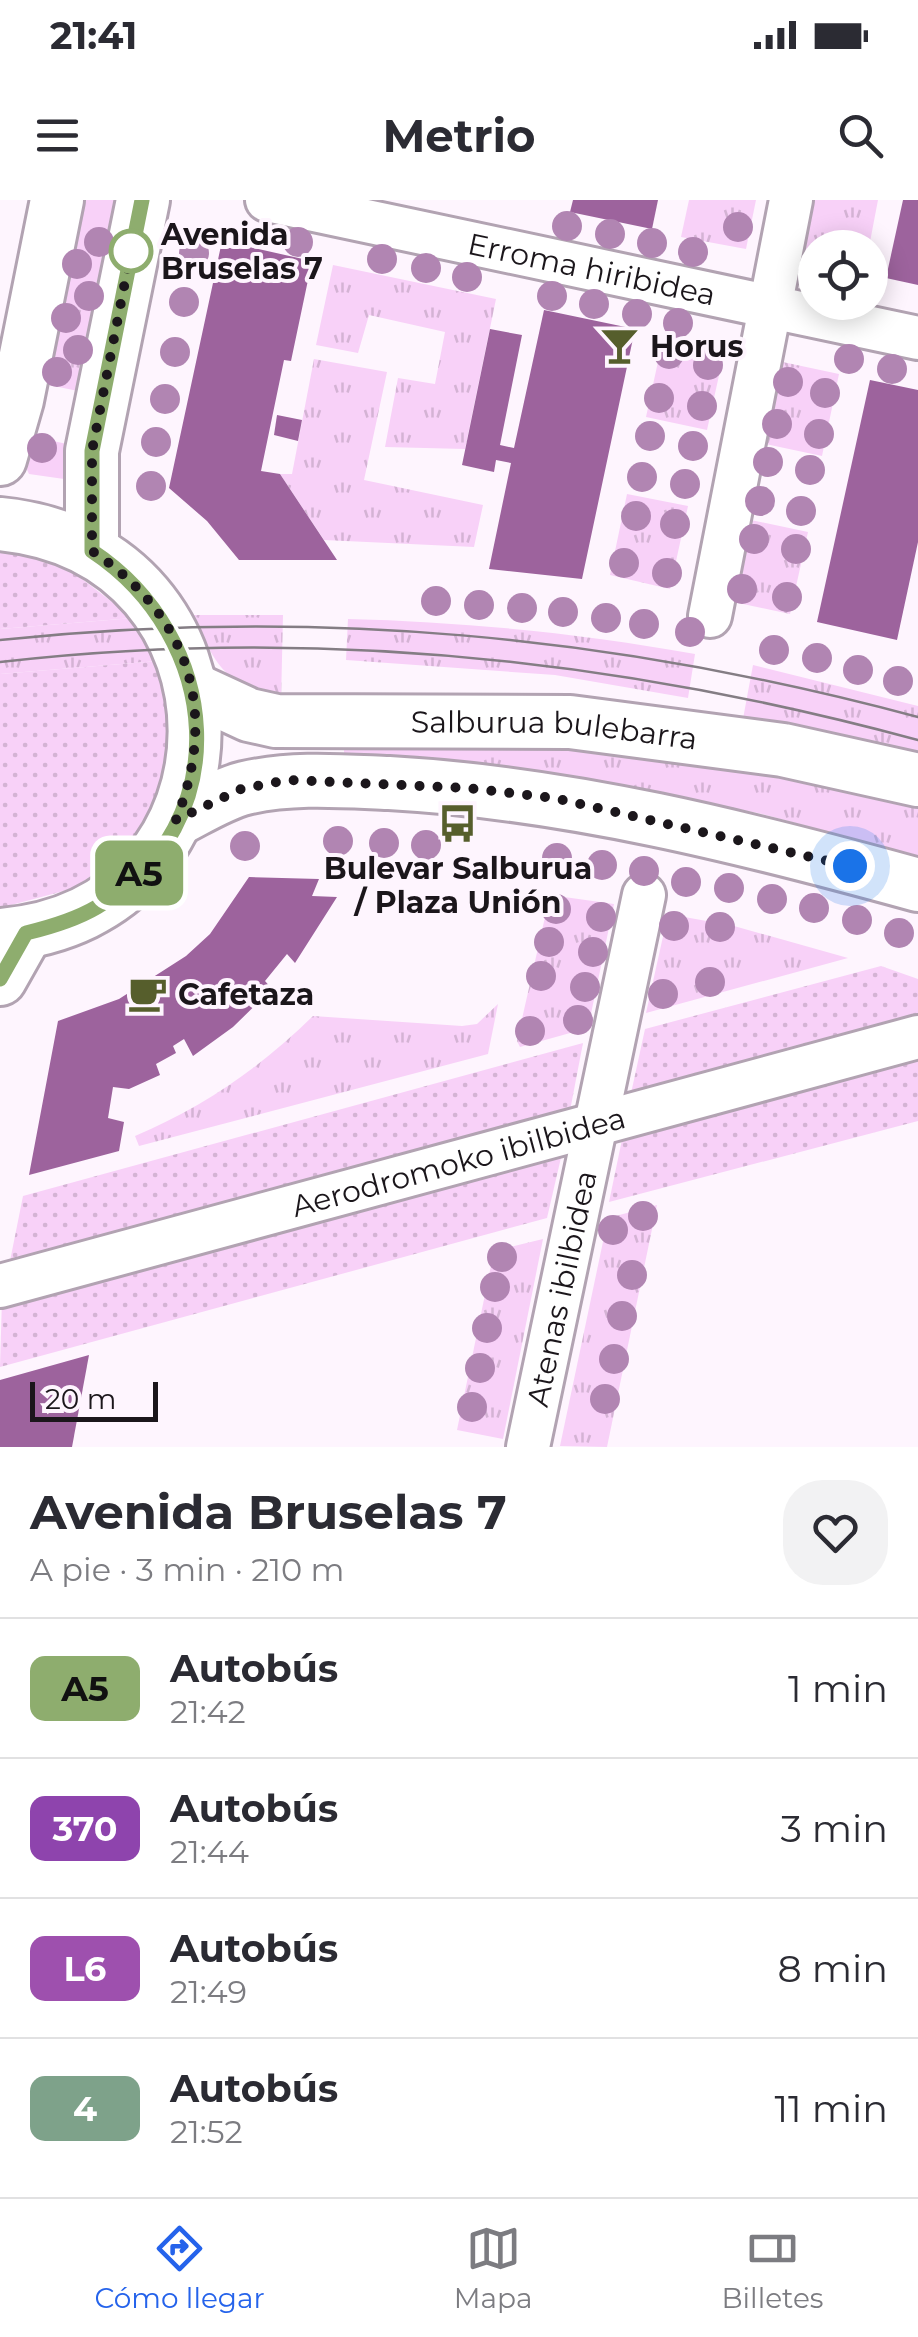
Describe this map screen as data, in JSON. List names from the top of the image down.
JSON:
{
  "streets": {
    "main road": ["Salburua bulebarra"],
    "street": ["Erroma hiribidea", "Aerodromoko ibilbidea", "Atenas ibilbidea"]
  },
  "crossings": [
    ["Aerodromoko ibilbidea", "Atenas ibilbidea"]
  ],
  "places": {
    "other": ["Avenida Bruselas 7"],
    "bar": ["Horus"],
    "bus stop": ["Bulevar Salburua / Plaza Unión"],
    "cafe": ["Cafetaza"]
  },
  "lines": ["bus line A5"],
  "scale_bar": "20 m",
  "page": {
    "status": "21:41",
    "header": "Metrio",
    "on_map": "A5",
    "scale": "20 m",
    "heading": ["Avenida Bruselas 7", "A pie · 3 min · 210 m"],
    "list": [
      {
        "mark": "A5",
        "name": "Autobús",
        "note": "21:42",
        "value": "1 min"
      },
      {
        "mark": "370",
        "name": "Autobús",
        "note": "21:44",
        "value": "3 min"
      },
      {
        "mark": "L6",
        "name": "Autobús",
        "note": "21:49",
        "value": "8 min"
      },
      {
        "mark": "4",
        "name": "Autobús",
        "note": "21:52",
        "value": "11 min"
      }
    ],
    "tabs": ["Cómo llegar", "Mapa", "Billetes"]
  }
}
